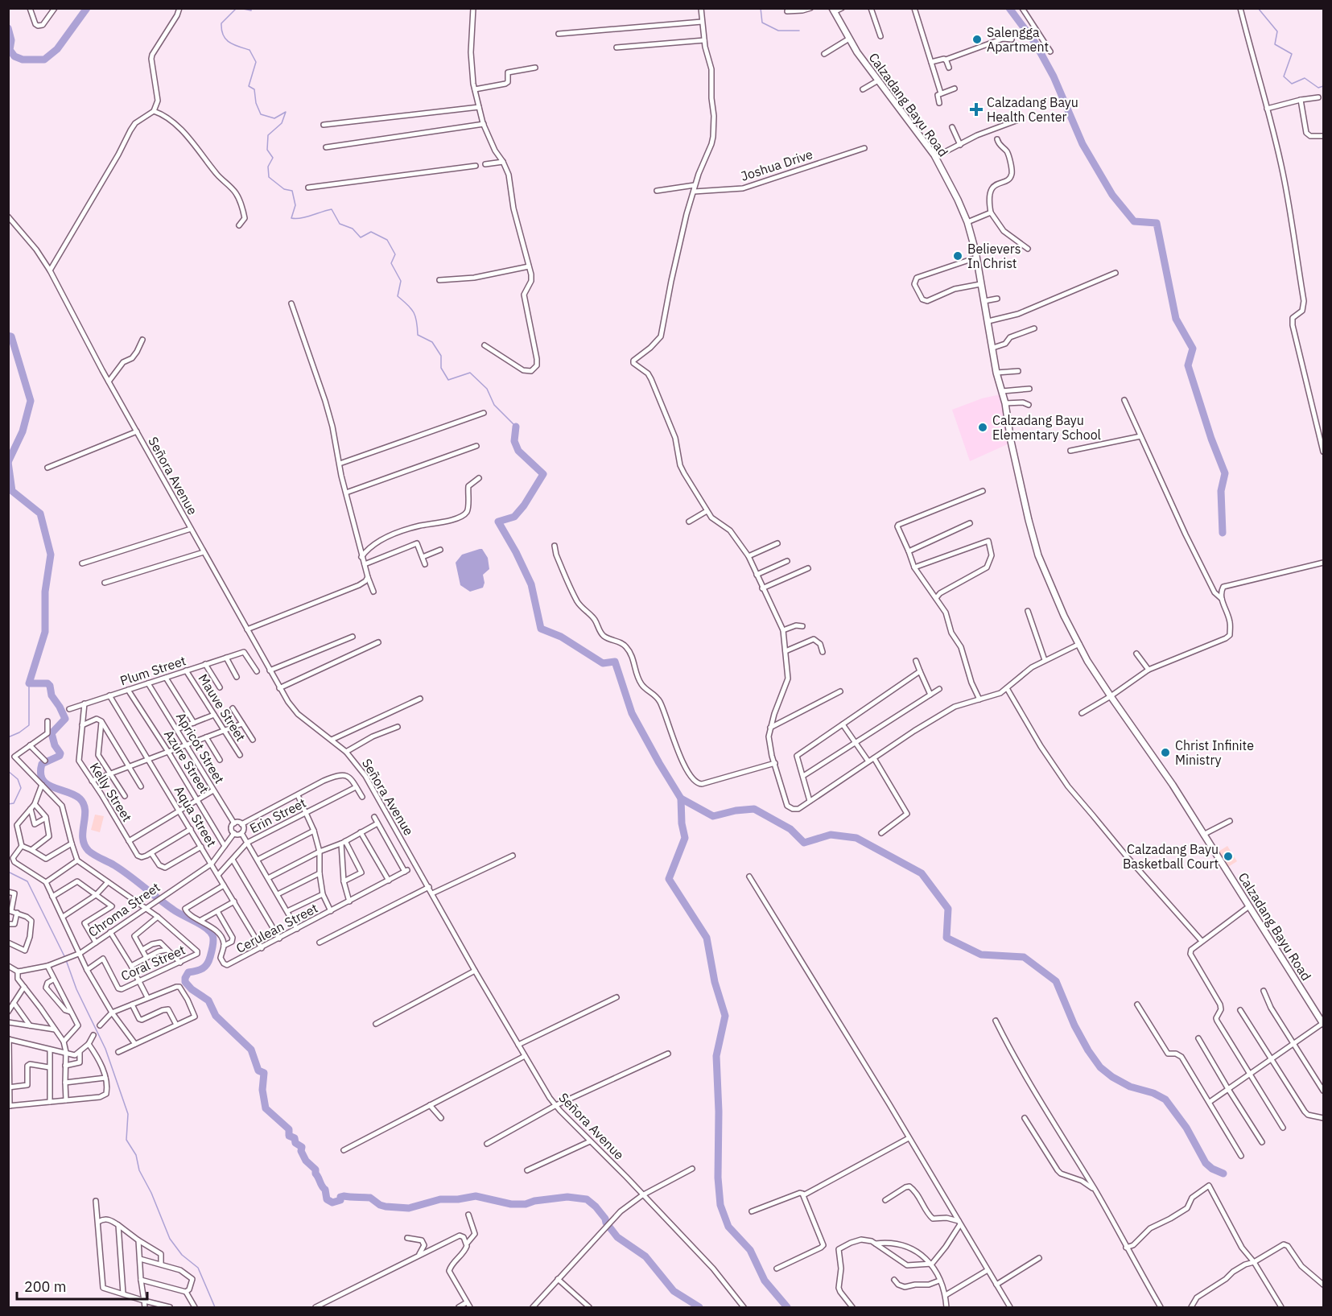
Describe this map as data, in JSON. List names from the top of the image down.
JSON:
{
  "streets": {
    "street": [
      "Calzadang Bayu Road",
      "Joshua Drive",
      "Señora Avenue",
      "Plum Street",
      "Mauve Street",
      "Apricot Street",
      "Azure Street",
      "Kelly Street",
      "Erin Street",
      "Aqua Street",
      "Chroma Street",
      "Cerulean Street",
      "Coral Street"
    ]
  },
  "crossings": [
    ["Plum Street", "Mauve Street"],
    ["Plum Street", "Apricot Street"],
    ["Plum Street", "Azure Street"],
    ["Plum Street", "Kelly Street"],
    ["Plum Street", "Aqua Street"],
    ["Apricot Street", "Chroma Street"],
    ["Azure Street", "Chroma Street"],
    ["Erin Street", "Aqua Street"],
    ["Aqua Street", "Chroma Street"],
    ["Aqua Street", "Cerulean Street"]
  ],
  "places": {
    "other": [
      "Salengga Apartment",
      "Believers In Christ",
      "Calzadang Bayu Elementary School",
      "Christ Infinite Ministry",
      "Calzadang Bayu Basketball Court"
    ],
    "health": ["Calzadang Bayu Health Center"]
  },
  "scale_bar": "200 m"
}
